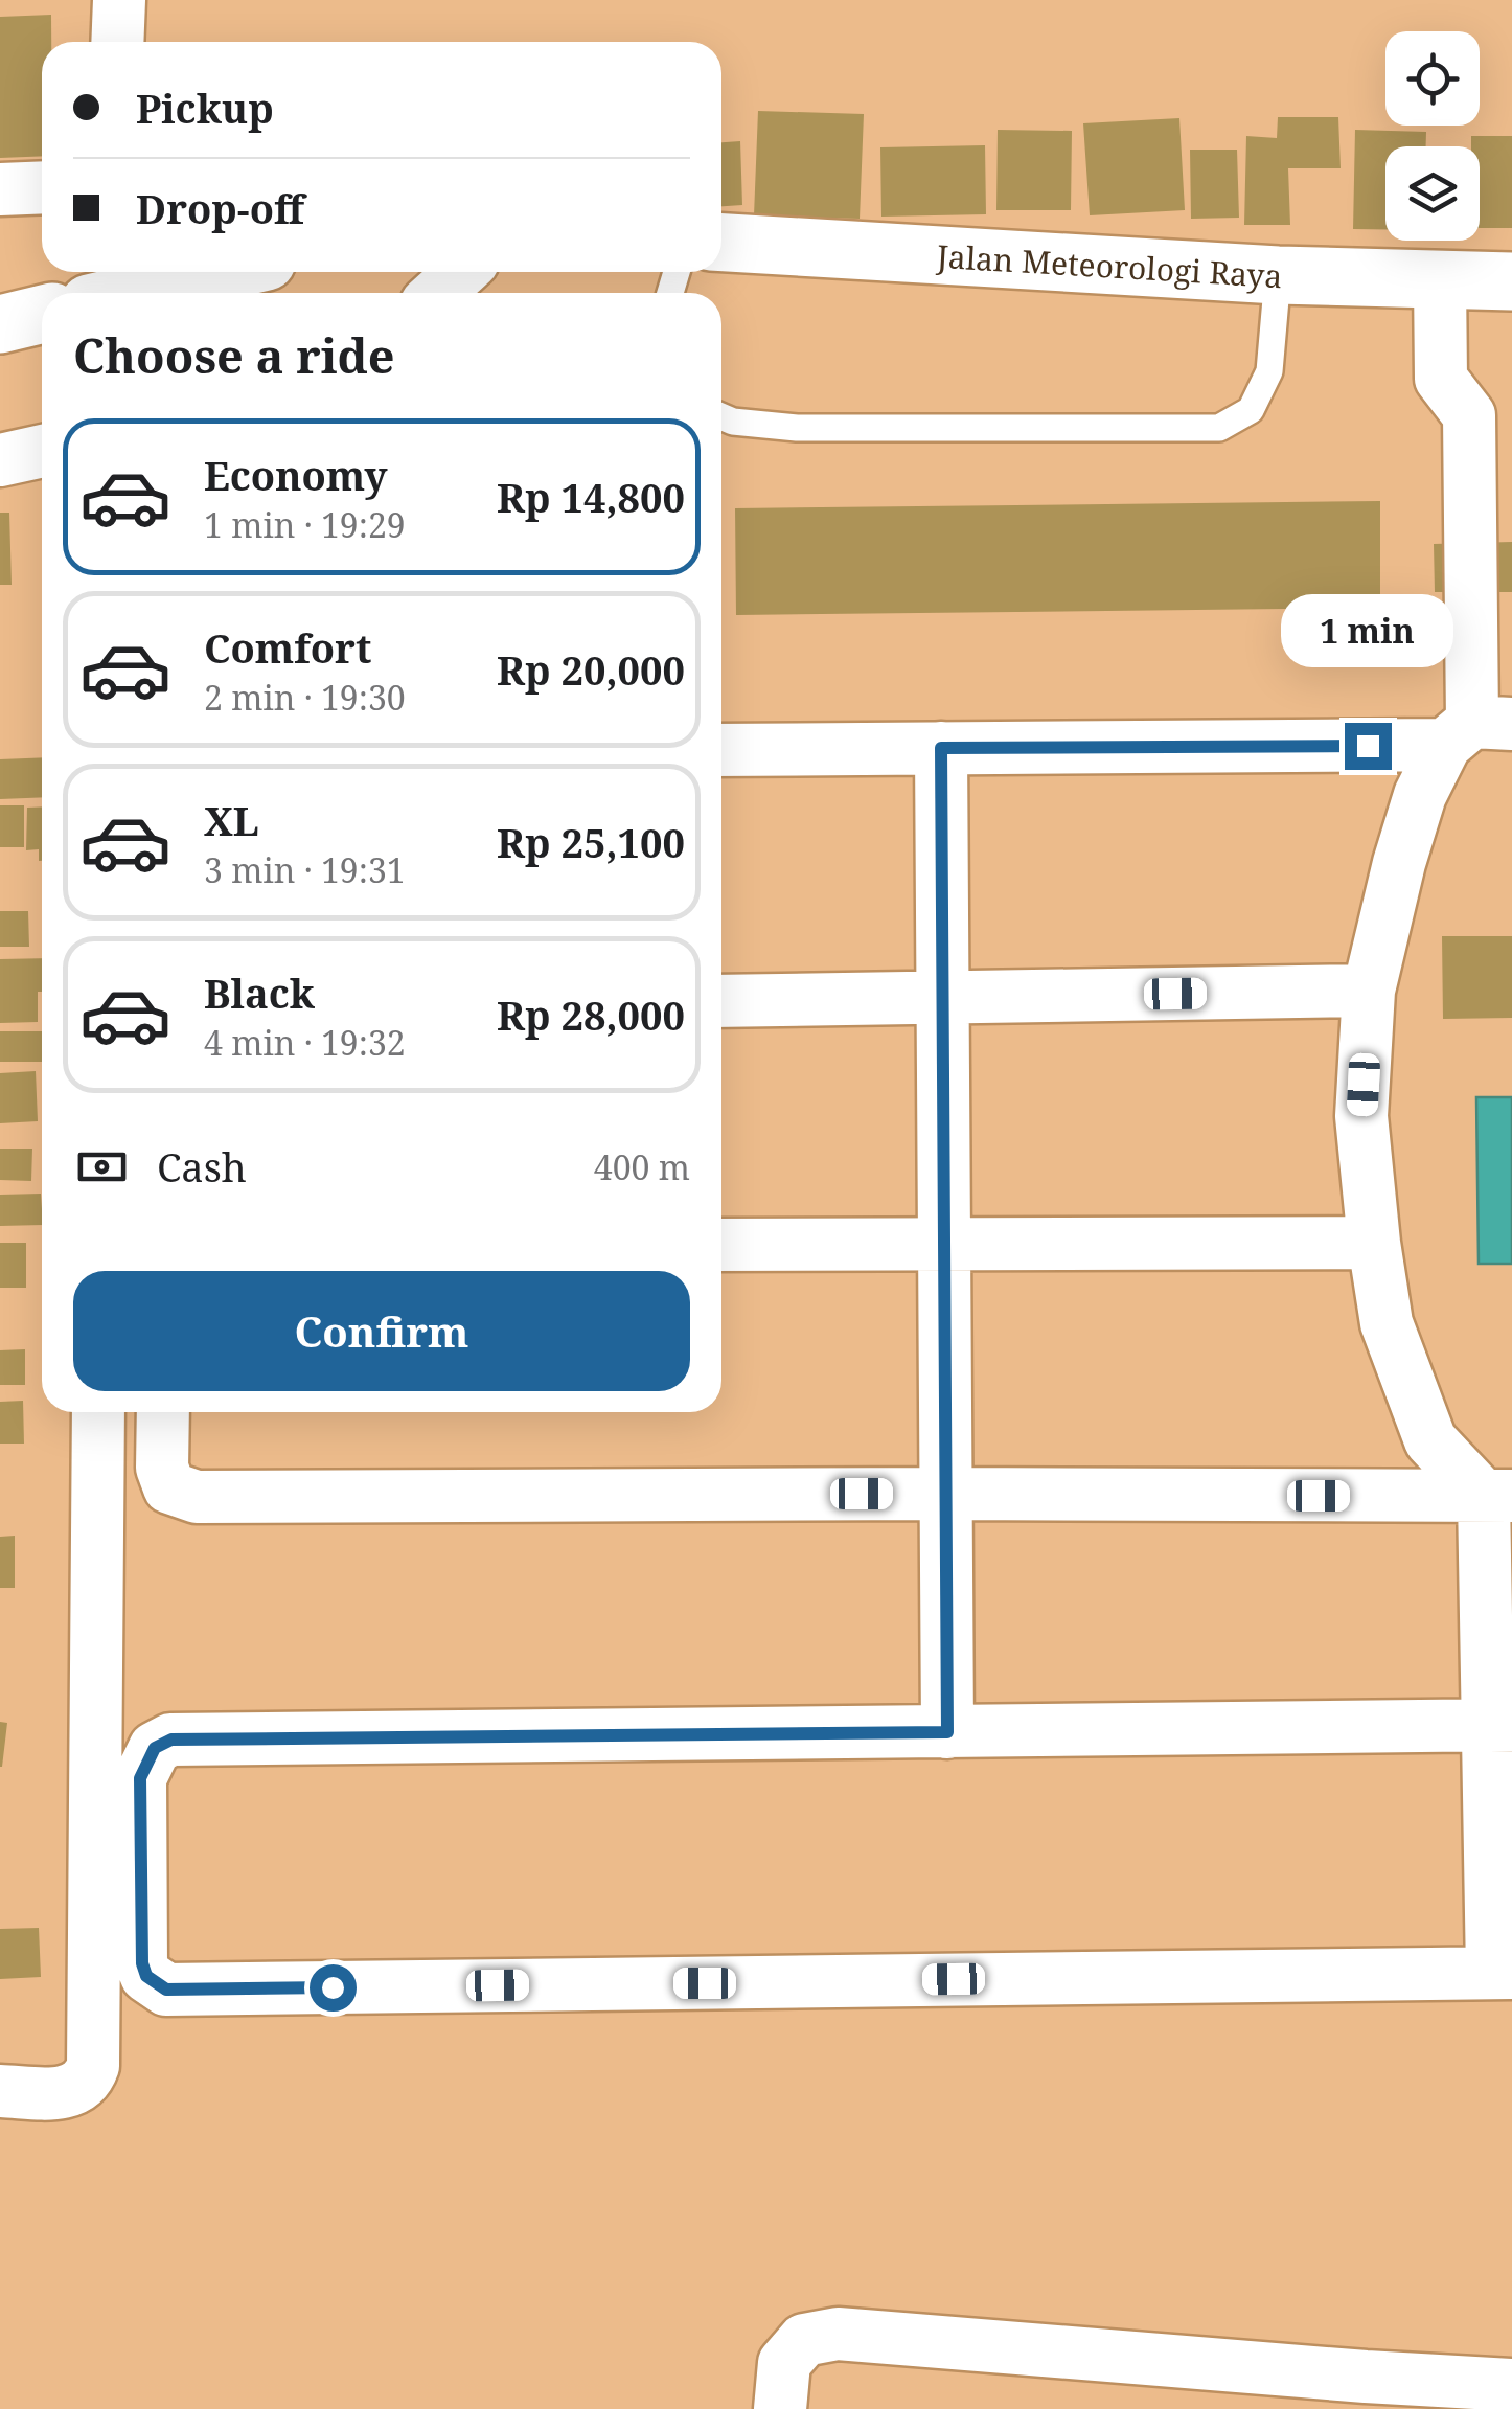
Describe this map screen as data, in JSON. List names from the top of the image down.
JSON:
{
  "streets": {
    "main road": ["Jalan Meteorologi Raya"]
  },
  "page": {
    "banner": ["Pickup", "Drop-off"],
    "heading": "Choose a ride",
    "list": [
      {
        "name": "Economy",
        "note": "1 min · 19:29",
        "value": "Rp 14,800"
      },
      {
        "name": "Comfort",
        "note": "2 min · 19:30",
        "value": "Rp 20,000"
      },
      {
        "name": "XL",
        "note": "3 min · 19:31",
        "value": "Rp 25,100"
      },
      {
        "name": "Black",
        "note": "4 min · 19:32",
        "value": "Rp 28,000"
      }
    ],
    "bubble": "1 min",
    "pay": ["Cash", "400 m"],
    "buttons": "Confirm"
  }
}
